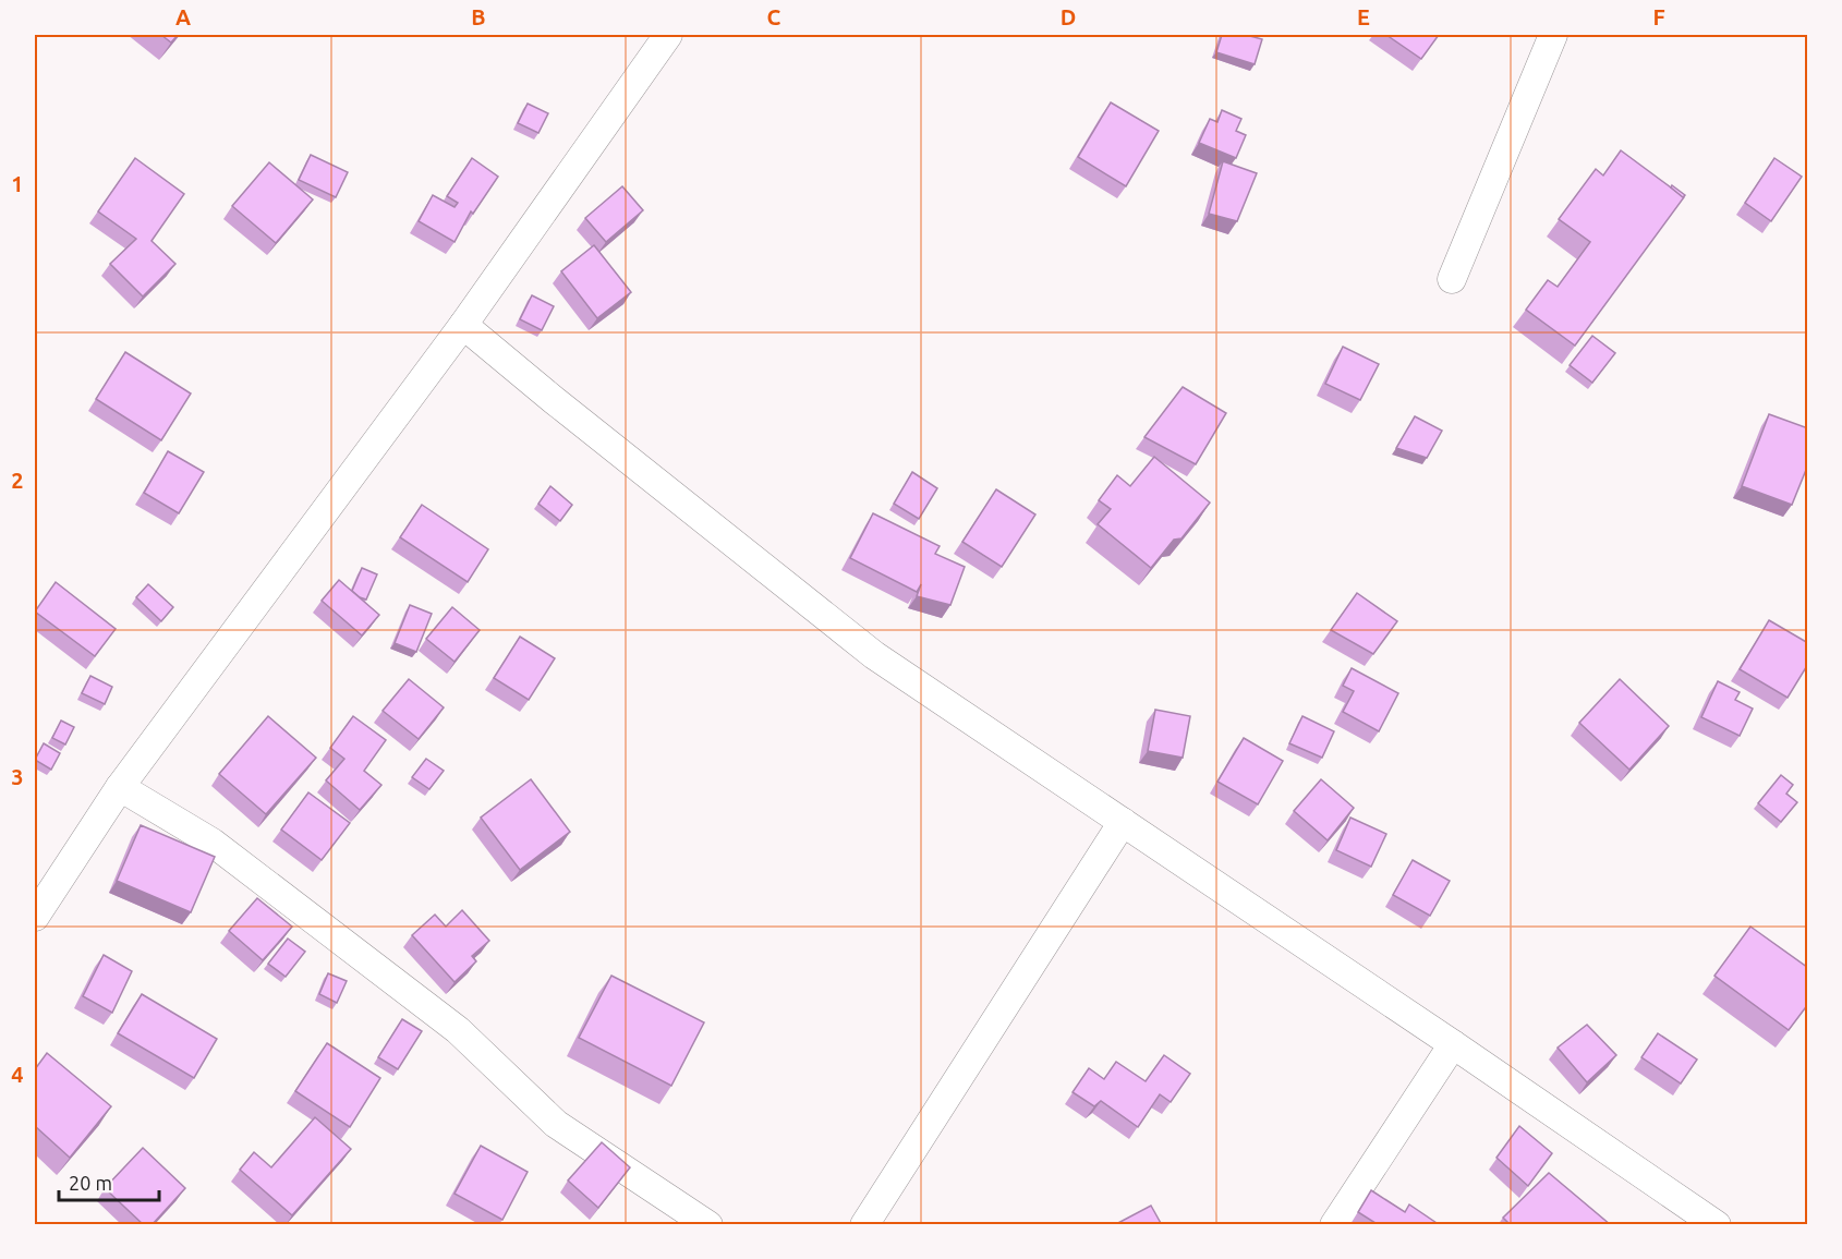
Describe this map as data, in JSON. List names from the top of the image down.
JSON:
{
  "scale_bar": "20 m",
  "grid": {
    "columns": [
      "A",
      "B",
      "C",
      "D",
      "E",
      "F"
    ],
    "rows": [
      "1",
      "2",
      "3",
      "4"
    ]
  }
}
